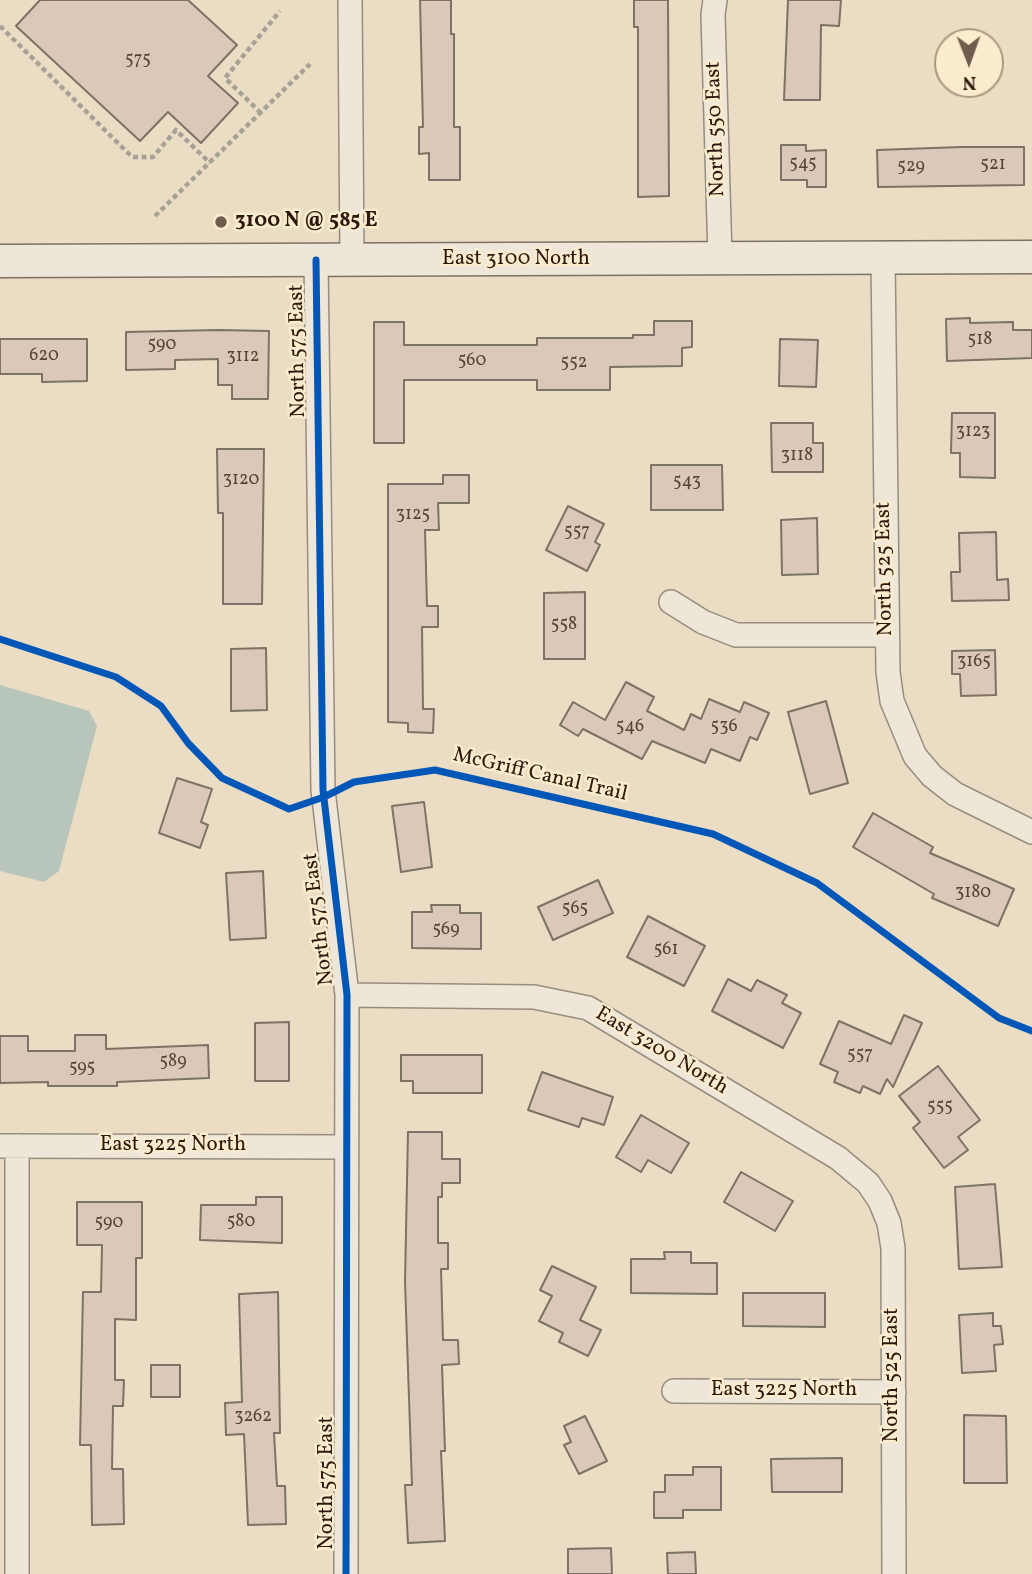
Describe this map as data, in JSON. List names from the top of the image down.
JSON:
{
  "streets": {
    "main road": ["East 3100 North"],
    "street": [
      "North 550 East",
      "North 575 East",
      "North 525 East",
      "East 3200 North",
      "East 3225 North"
    ],
    "cycle path": ["McGriff Canal Trail"]
  },
  "crossings": [
    ["North 550 East", "East 3100 North"],
    ["East 3100 North", "North 575 East"],
    ["East 3100 North", "North 525 East"],
    ["North 575 East", "East 3200 North"],
    ["North 575 East", "East 3225 North"],
    ["North 525 East", "East 3200 North"],
    ["North 525 East", "East 3225 North"]
  ],
  "places": ["3100 N @ 585 E"],
  "house_numbers": [
    "575",
    "545",
    "521",
    "529",
    "518",
    "590",
    "620",
    "3112",
    "560",
    "552",
    "3123",
    "3118",
    "3120",
    "543",
    "3125",
    "557",
    "558",
    "3165",
    "546",
    "536",
    "3180",
    "565",
    "569",
    "561",
    "557",
    "589",
    "595",
    "555",
    "580",
    "590",
    "3262"
  ],
  "north": "bottom"
}
